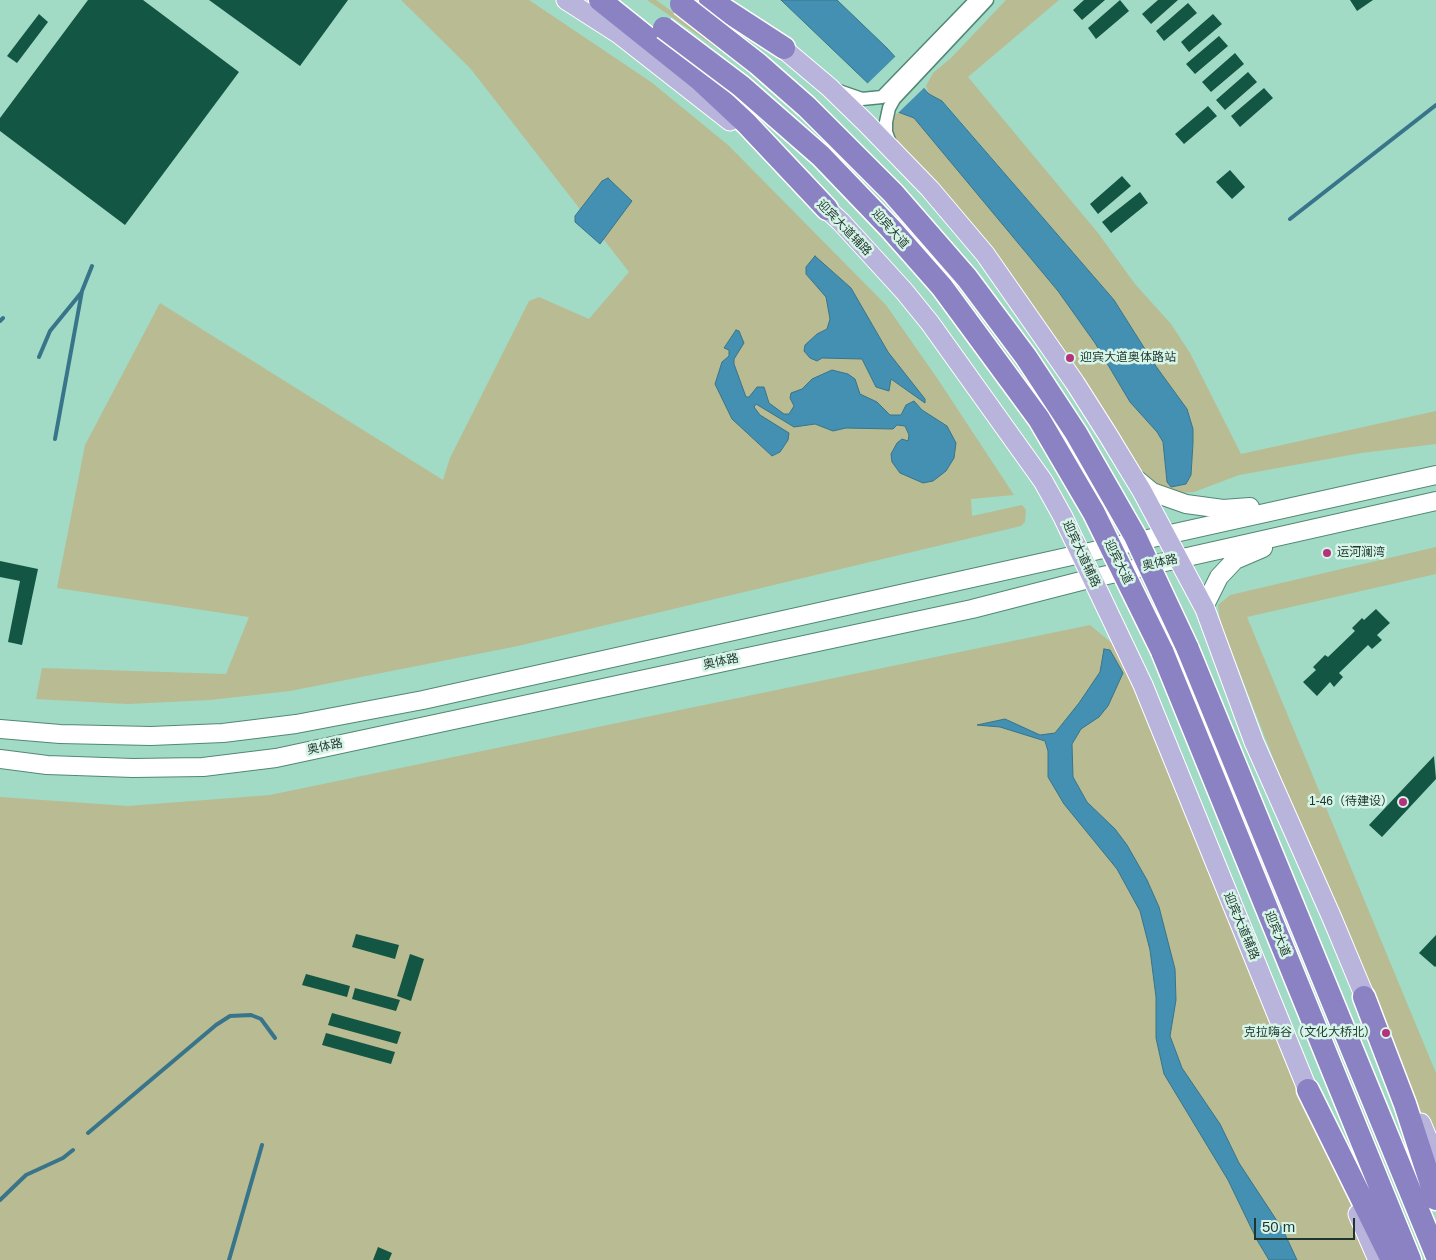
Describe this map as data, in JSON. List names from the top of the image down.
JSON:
{
  "streets": {
    "highway": ["迎宾大道"],
    "main road": ["迎宾大道辅路", "奥体路"]
  },
  "crossings": [
    ["迎宾大道辅路", "奥体路"]
  ],
  "places": [
    "迎宾大道奥体路站",
    "运河澜湾",
    "1-46（待建设）",
    "克拉嗨谷（文化大桥北）"
  ],
  "scale_bar": "50 m"
}
